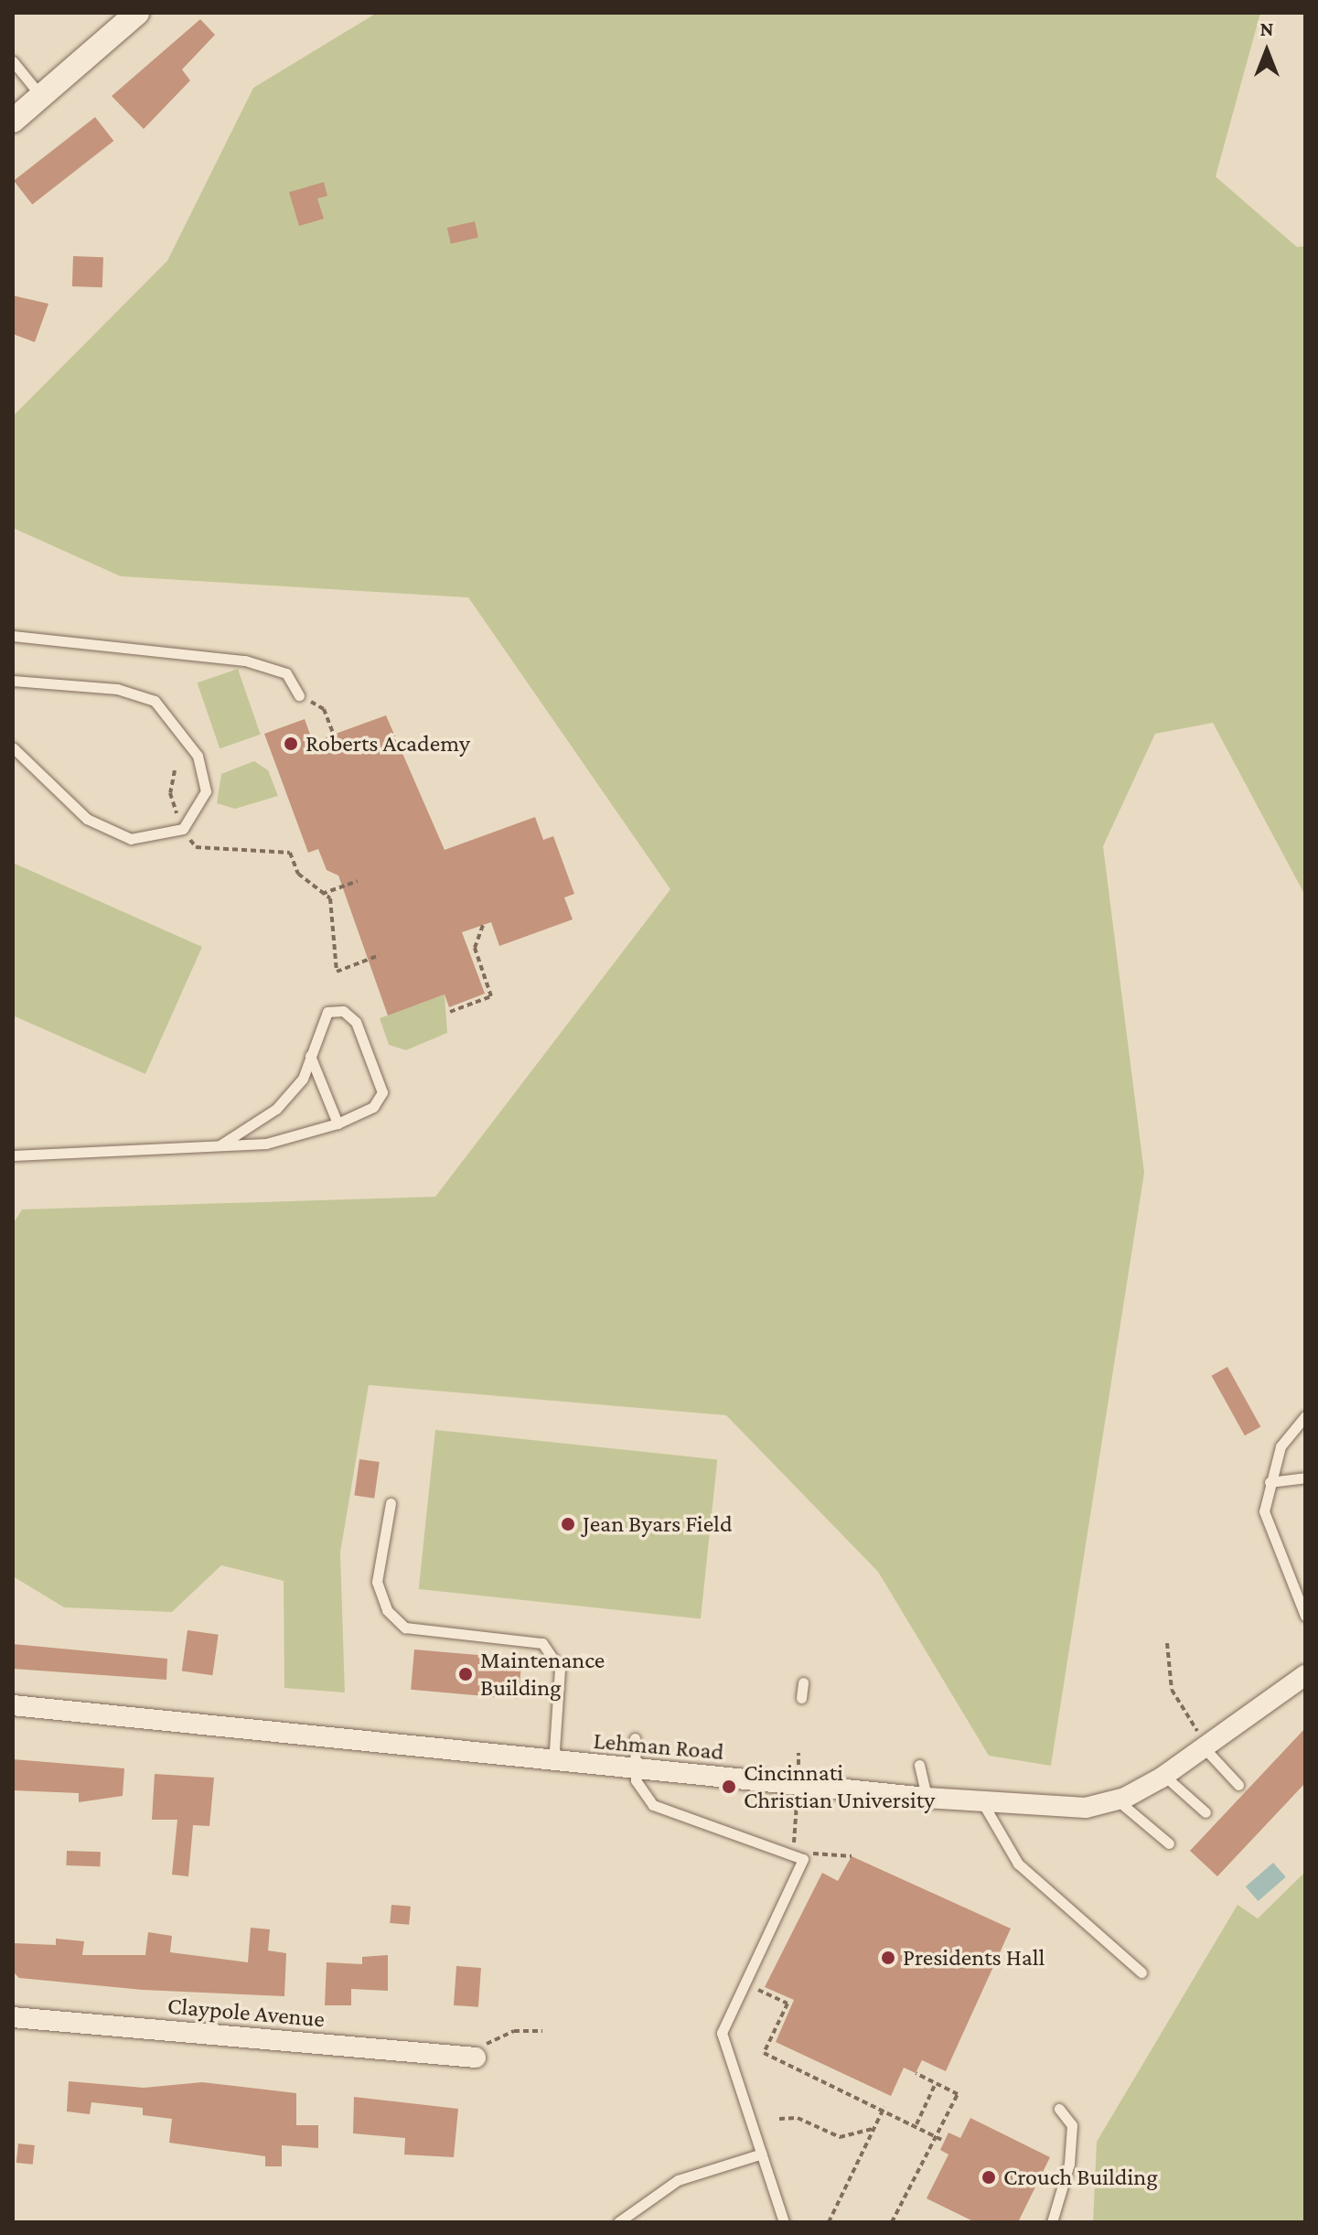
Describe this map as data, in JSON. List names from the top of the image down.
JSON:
{
  "streets": {
    "street": ["Lehman Road", "Claypole Avenue"]
  },
  "places": [
    "Roberts Academy",
    "Jean Byars Field",
    "Maintenance Building",
    "Cincinnati Christian University",
    "Presidents Hall",
    "Crouch Building"
  ],
  "north": "top"
}
